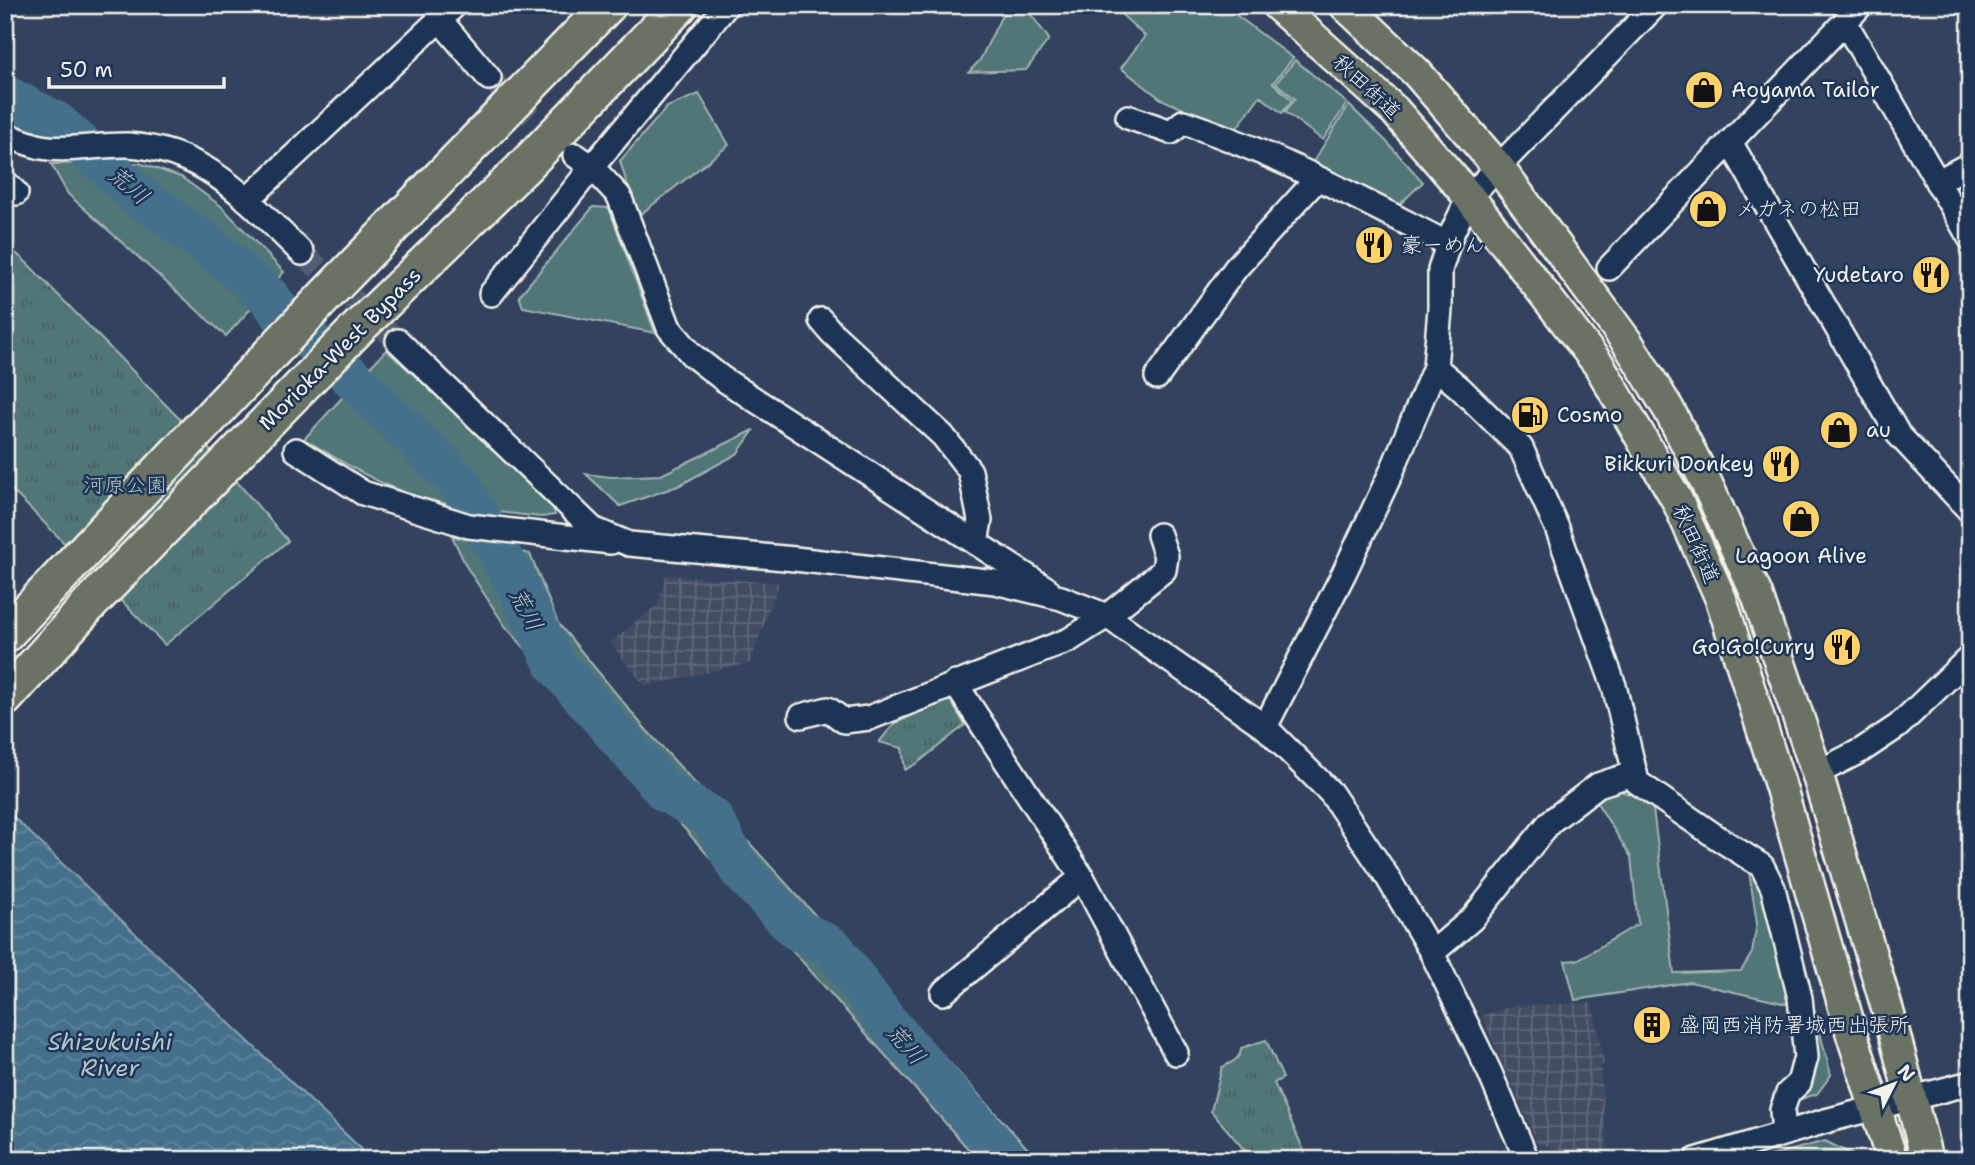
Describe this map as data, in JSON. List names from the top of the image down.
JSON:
{
  "streets": {
    "highway": ["Morioka-West Bypass"],
    "main road": ["秋田街道"]
  },
  "water": ["荒川", "Shizukuishi River"],
  "parks": ["河原公園"],
  "places": {
    "shop": [
      "Aoyama Tailor",
      "メガネの松田",
      "au",
      "Lagoon Alive"
    ],
    "restaurant": [
      "豪ーめん",
      "Yudetaro",
      "Bikkuri Donkey",
      "Go!Go!Curry"
    ],
    "fuel station": ["Cosmo"],
    "building": ["盛岡西消防署城西出張所"]
  },
  "scale_bar": "50 m",
  "north": "top right"
}
